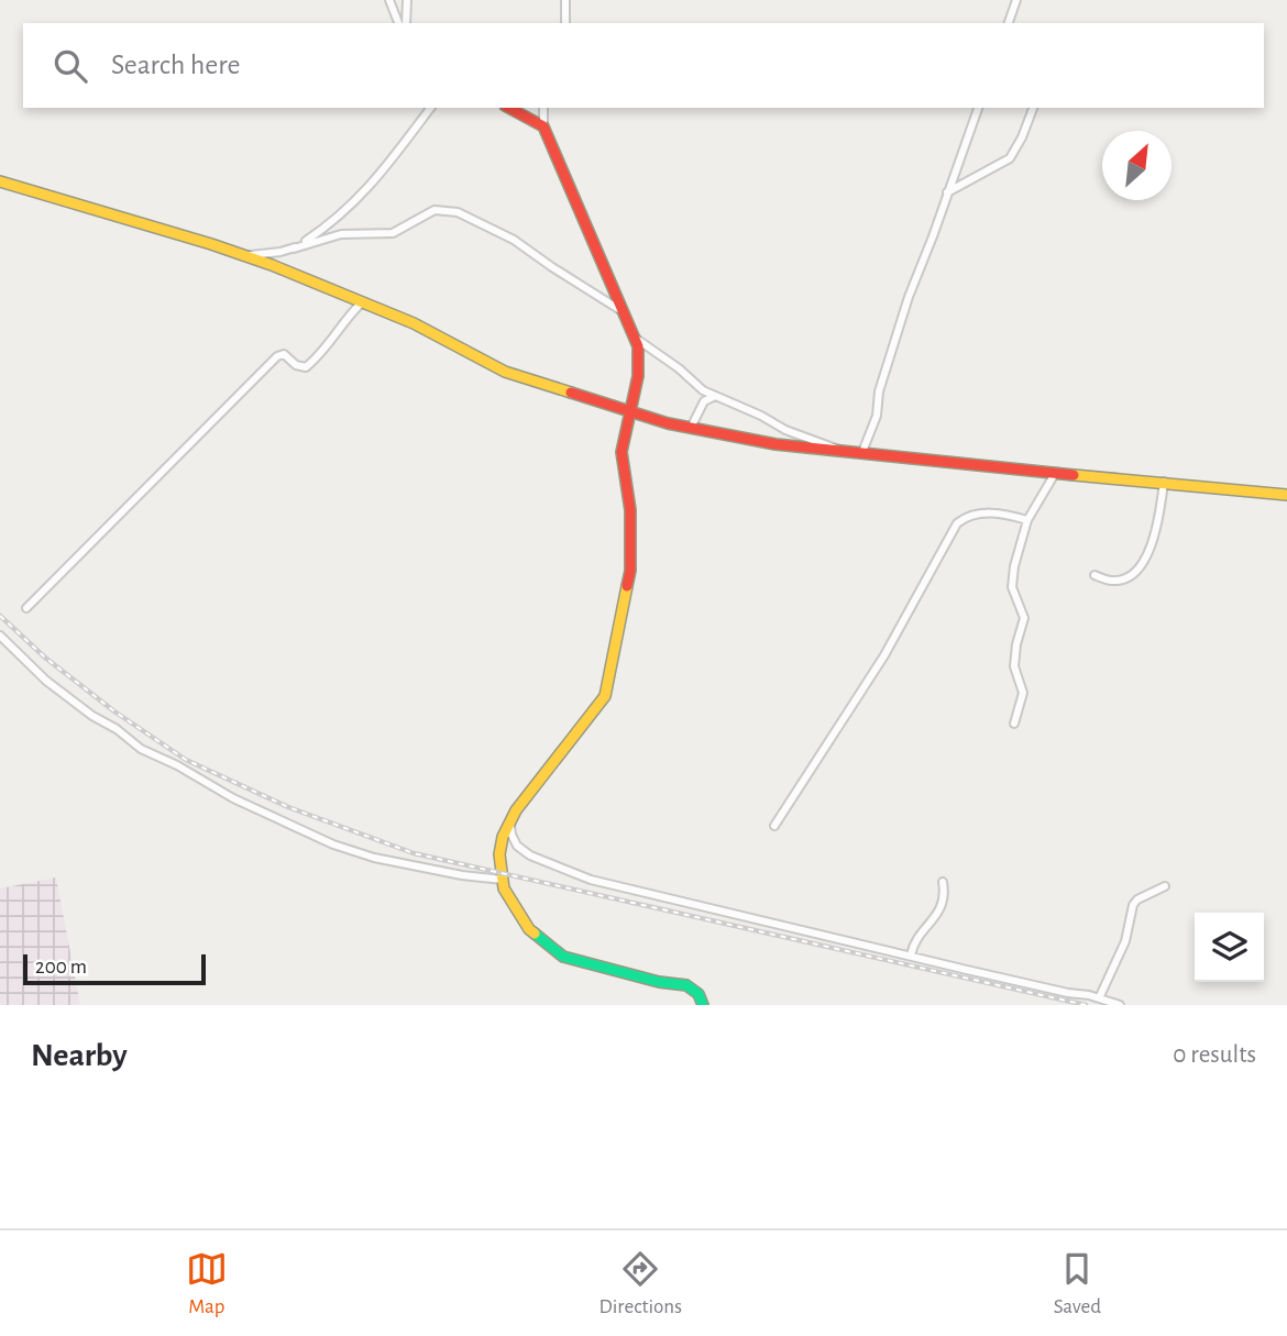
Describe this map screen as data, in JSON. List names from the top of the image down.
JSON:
{
  "scale_bar": "200 m",
  "north": "top right",
  "page": {
    "search": "Search here",
    "scale": "200 m",
    "heading": ["Nearby", "0 results"],
    "nav": ["Map", "Directions", "Saved"]
  }
}
